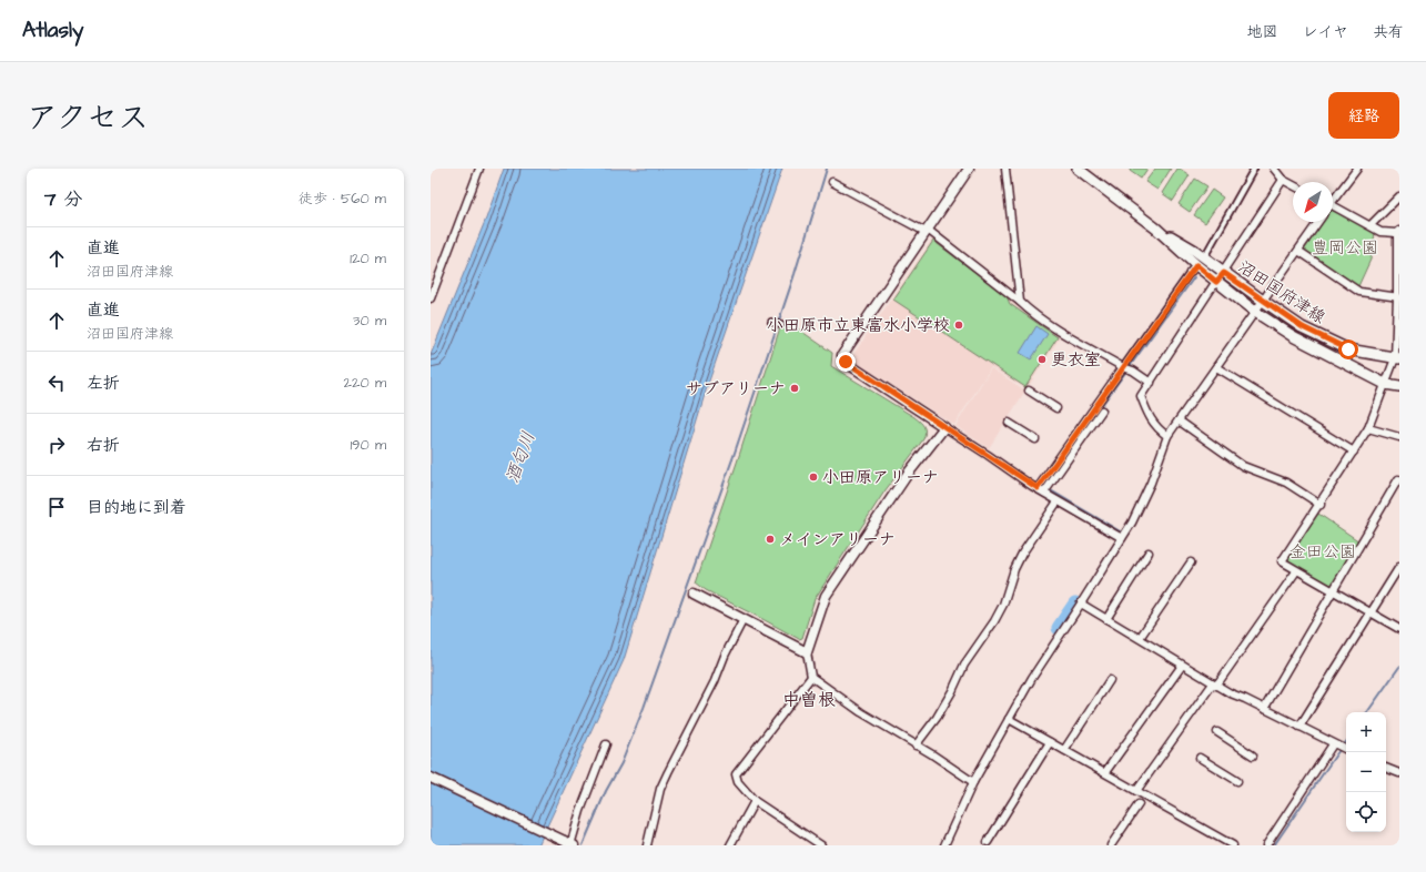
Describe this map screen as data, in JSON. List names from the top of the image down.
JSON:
{
  "streets": {
    "main road": ["沼田国府津線"]
  },
  "districts": ["中曽根"],
  "water": ["酒匂川"],
  "parks": ["豊岡公園", "金田公園"],
  "places": [
    "小田原市立東富水小学校",
    "更衣室",
    "サブアリーナ",
    "小田原アリーナ",
    "メインアリーナ"
  ],
  "north": "bottom left",
  "page": {
    "header": "Atlasly",
    "nav": ["地図", "レイヤ", "共有"],
    "title": "アクセス",
    "buttons": "経路",
    "heading": ["7 分", "徒歩 · 560 m"],
    "list": [
      ["直進", "沼田国府津線", "120 m"],
      ["直進", "沼田国府津線", "30 m"],
      ["左折", "220 m"],
      ["右折", "190 m"],
      "目的地に到着"
    ],
    "map_buttons": ["+", "−"]
  }
}
